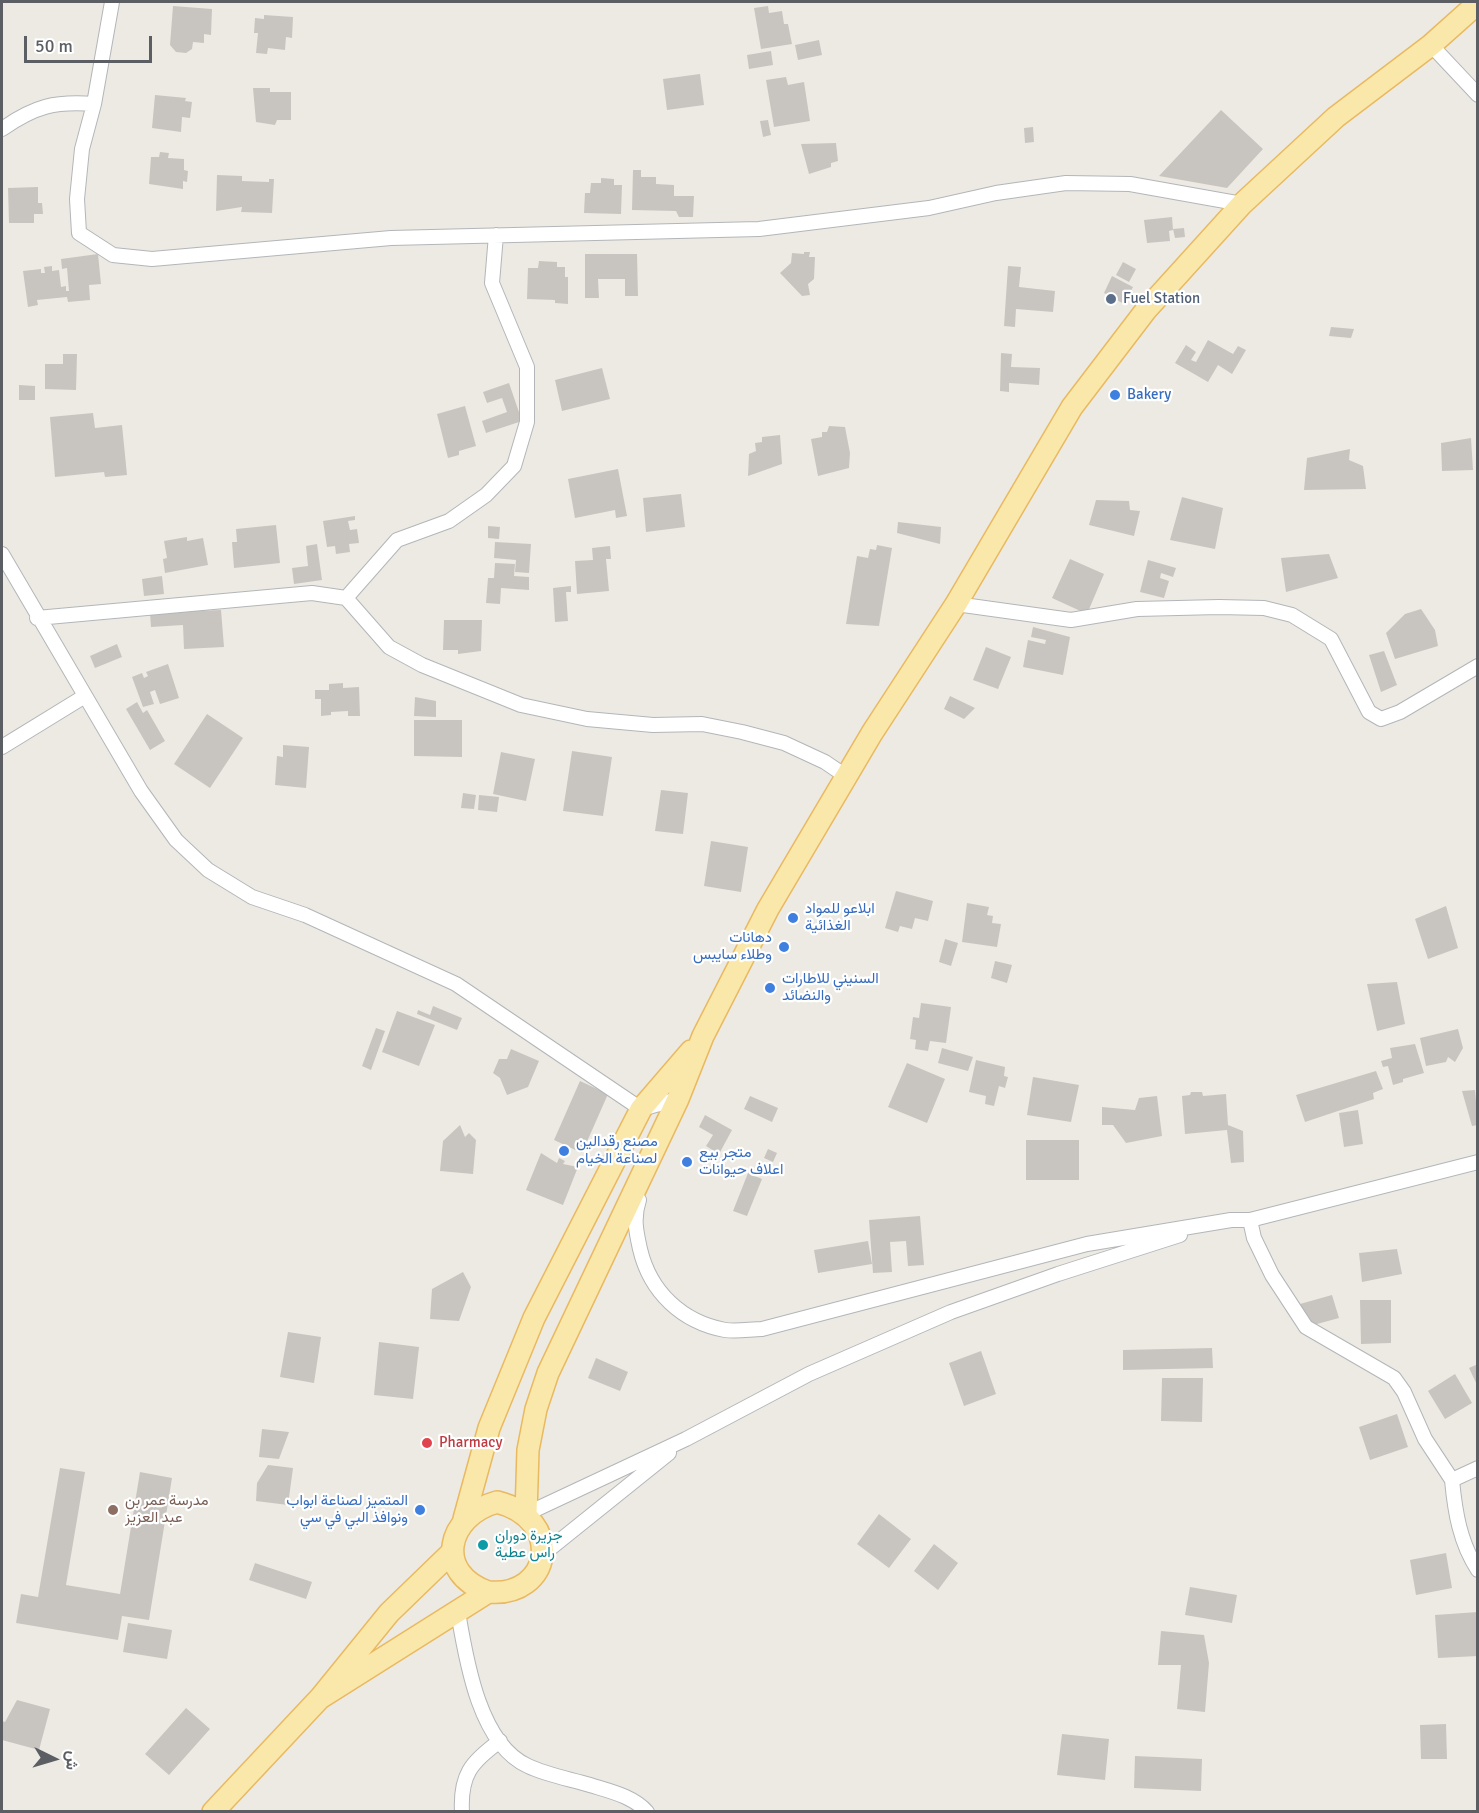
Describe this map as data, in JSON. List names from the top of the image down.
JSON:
{
  "places": [
    "Fuel Station",
    "Bakery",
    "ابلاعو للمواد الغذائية",
    "دهانات وطلاء سايبس",
    "السنيني للاطارات والنضائد",
    "مصنع رقدالين لصناعة الخيام",
    "متجر بيع اعلاف حيوانات",
    "Pharmacy",
    "مدرسة عمر بن عبد العزيز",
    "المتميز لصناعة ابواب ونوافذ البي في سي",
    "جزيرة دوران راس عطية"
  ],
  "scale_bar": "50 m",
  "north": "right"
}
